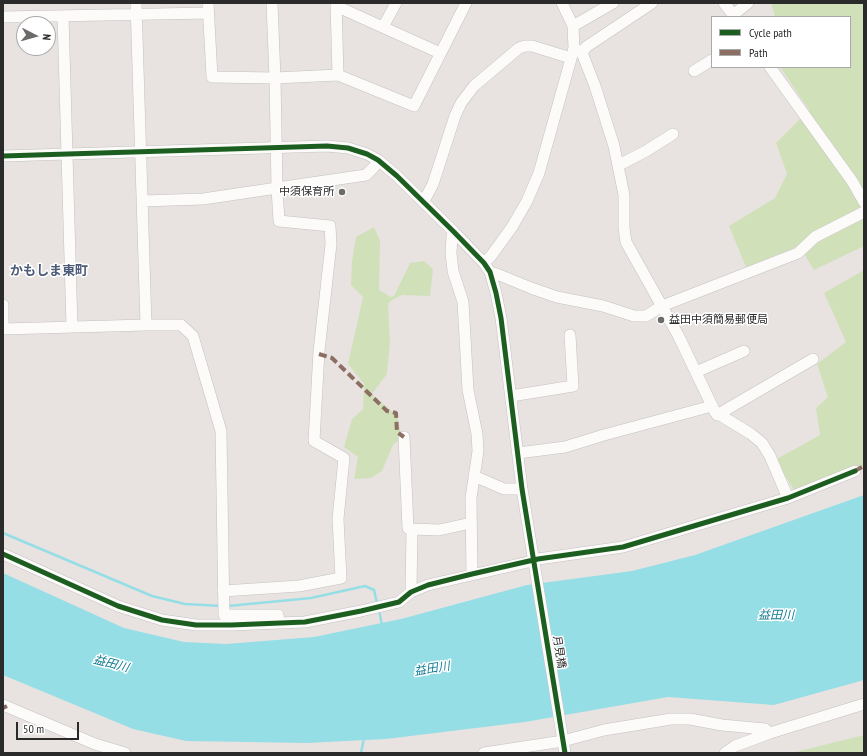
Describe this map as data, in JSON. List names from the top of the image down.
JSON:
{
  "streets": {
    "street": ["月見橋"]
  },
  "districts": ["かもしま東町"],
  "water": ["益田川"],
  "places": ["中須保育所", "益田中須簡易郵便局"],
  "legend": ["Cycle path", "Path"],
  "scale_bar": "50 m",
  "north": "right"
}
